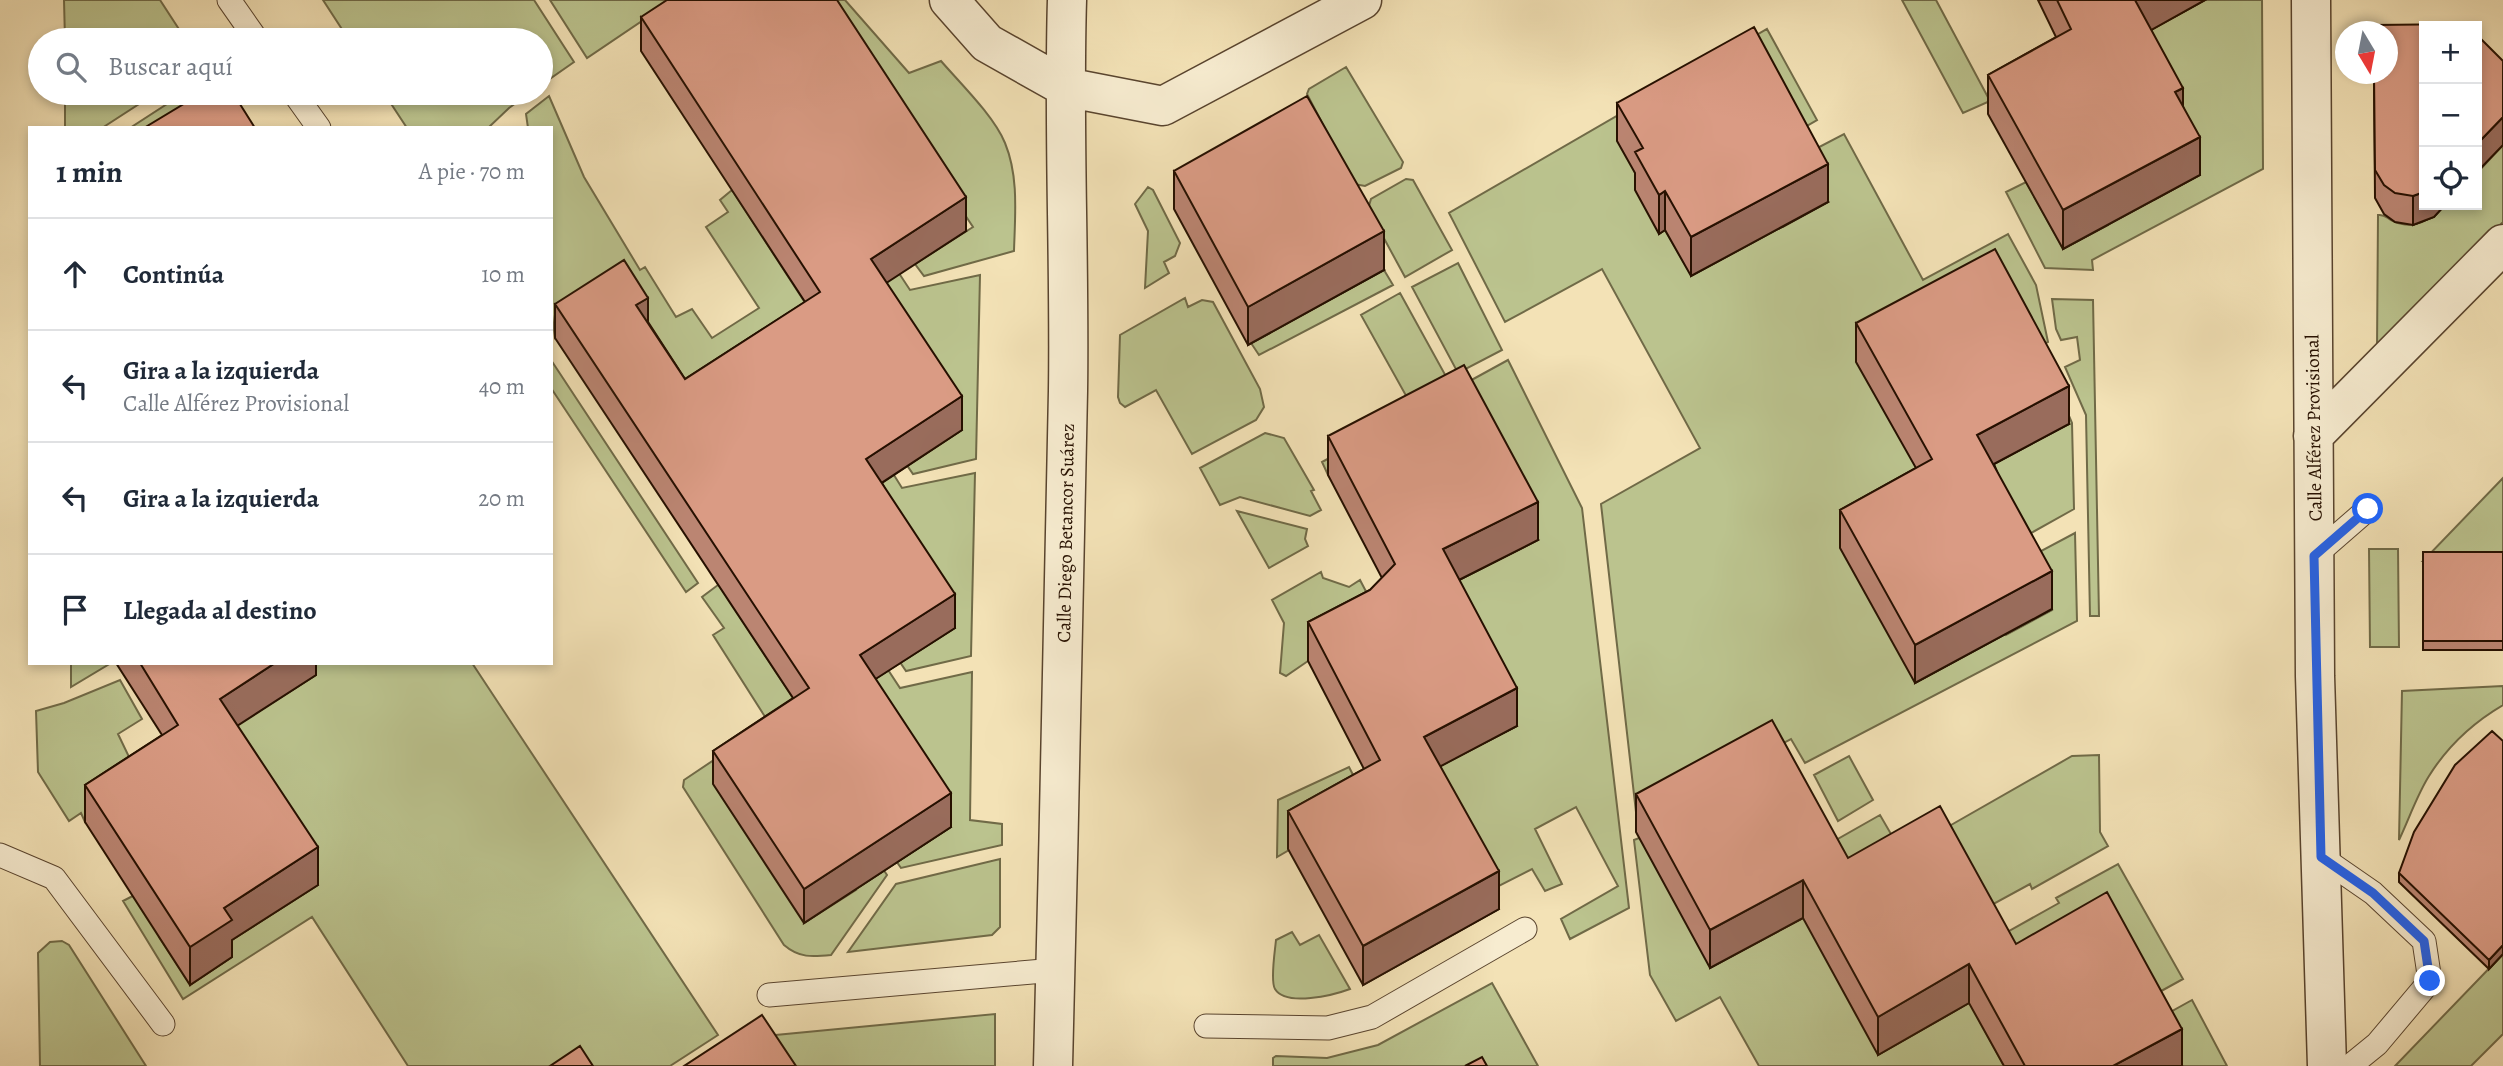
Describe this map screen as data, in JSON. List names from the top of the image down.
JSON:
{
  "streets": {
    "street": ["Calle Alférez Provisional", "Calle Diego Betancor Suárez"]
  },
  "north": "bottom",
  "page": {
    "map_buttons": ["+", "−"],
    "search": "Buscar aquí",
    "heading": ["1 min", "A pie · 70 m"],
    "list": [
      ["Continúa", "10 m"],
      ["Gira a la izquierda", "Calle Alférez Provisional", "40 m"],
      ["Gira a la izquierda", "20 m"],
      "Llegada al destino"
    ]
  }
}
